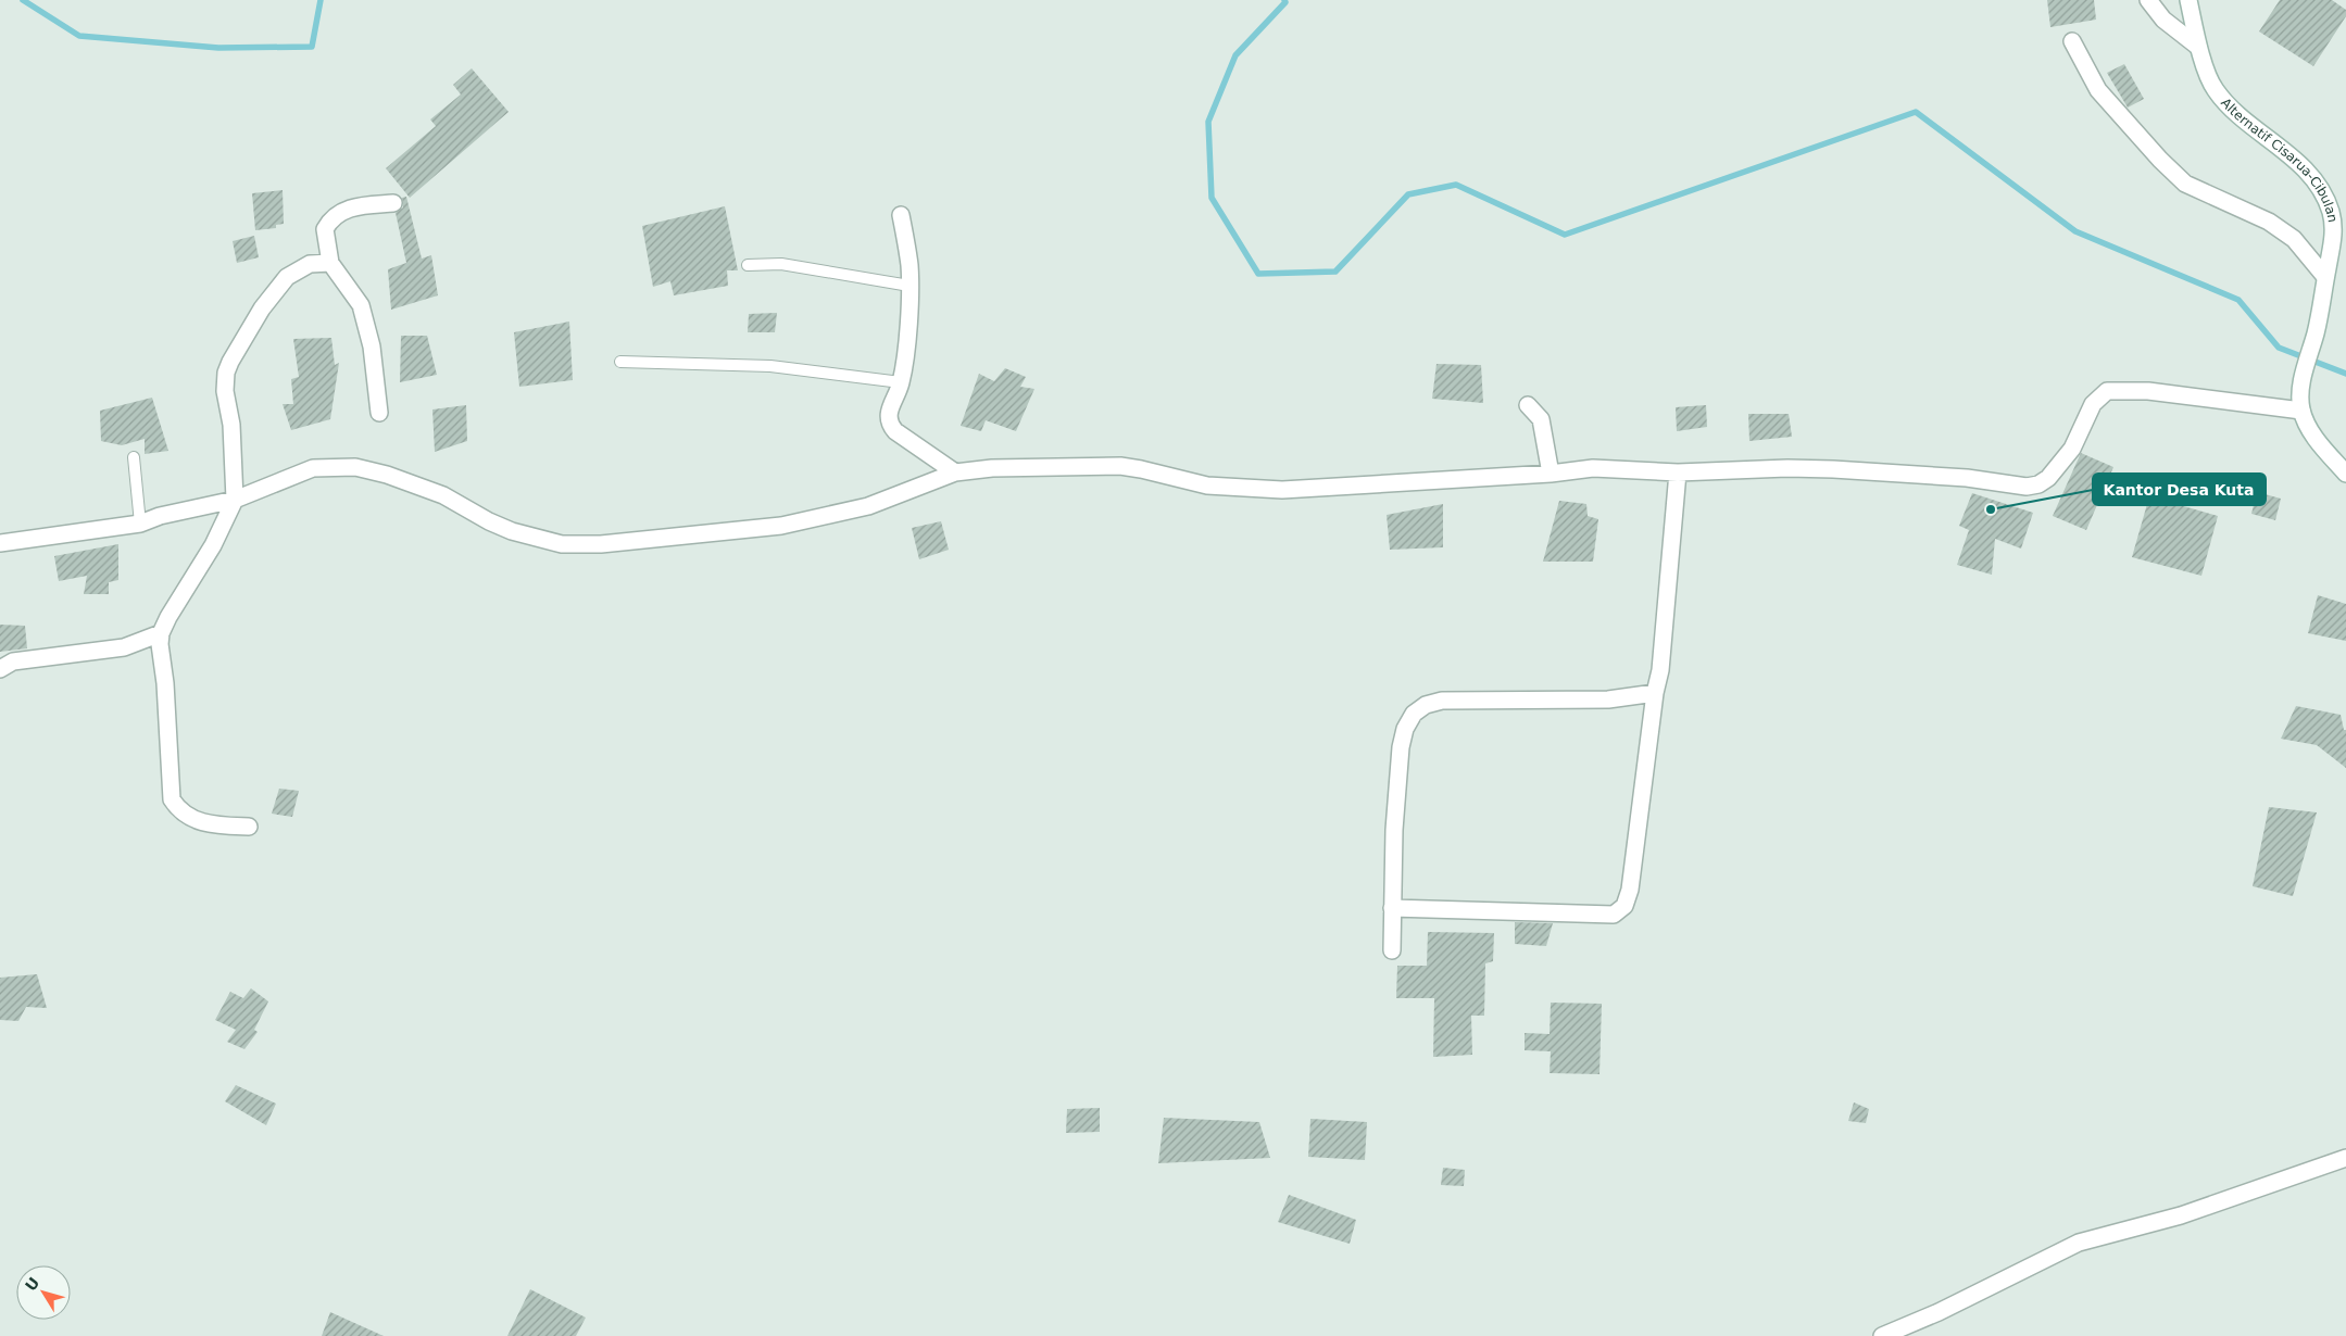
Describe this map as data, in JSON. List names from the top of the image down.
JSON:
{
  "streets": {
    "street": ["Alternatif Cisarua-Cibulan"]
  },
  "places": ["Kantor Desa Kuta"],
  "north": "top left"
}
